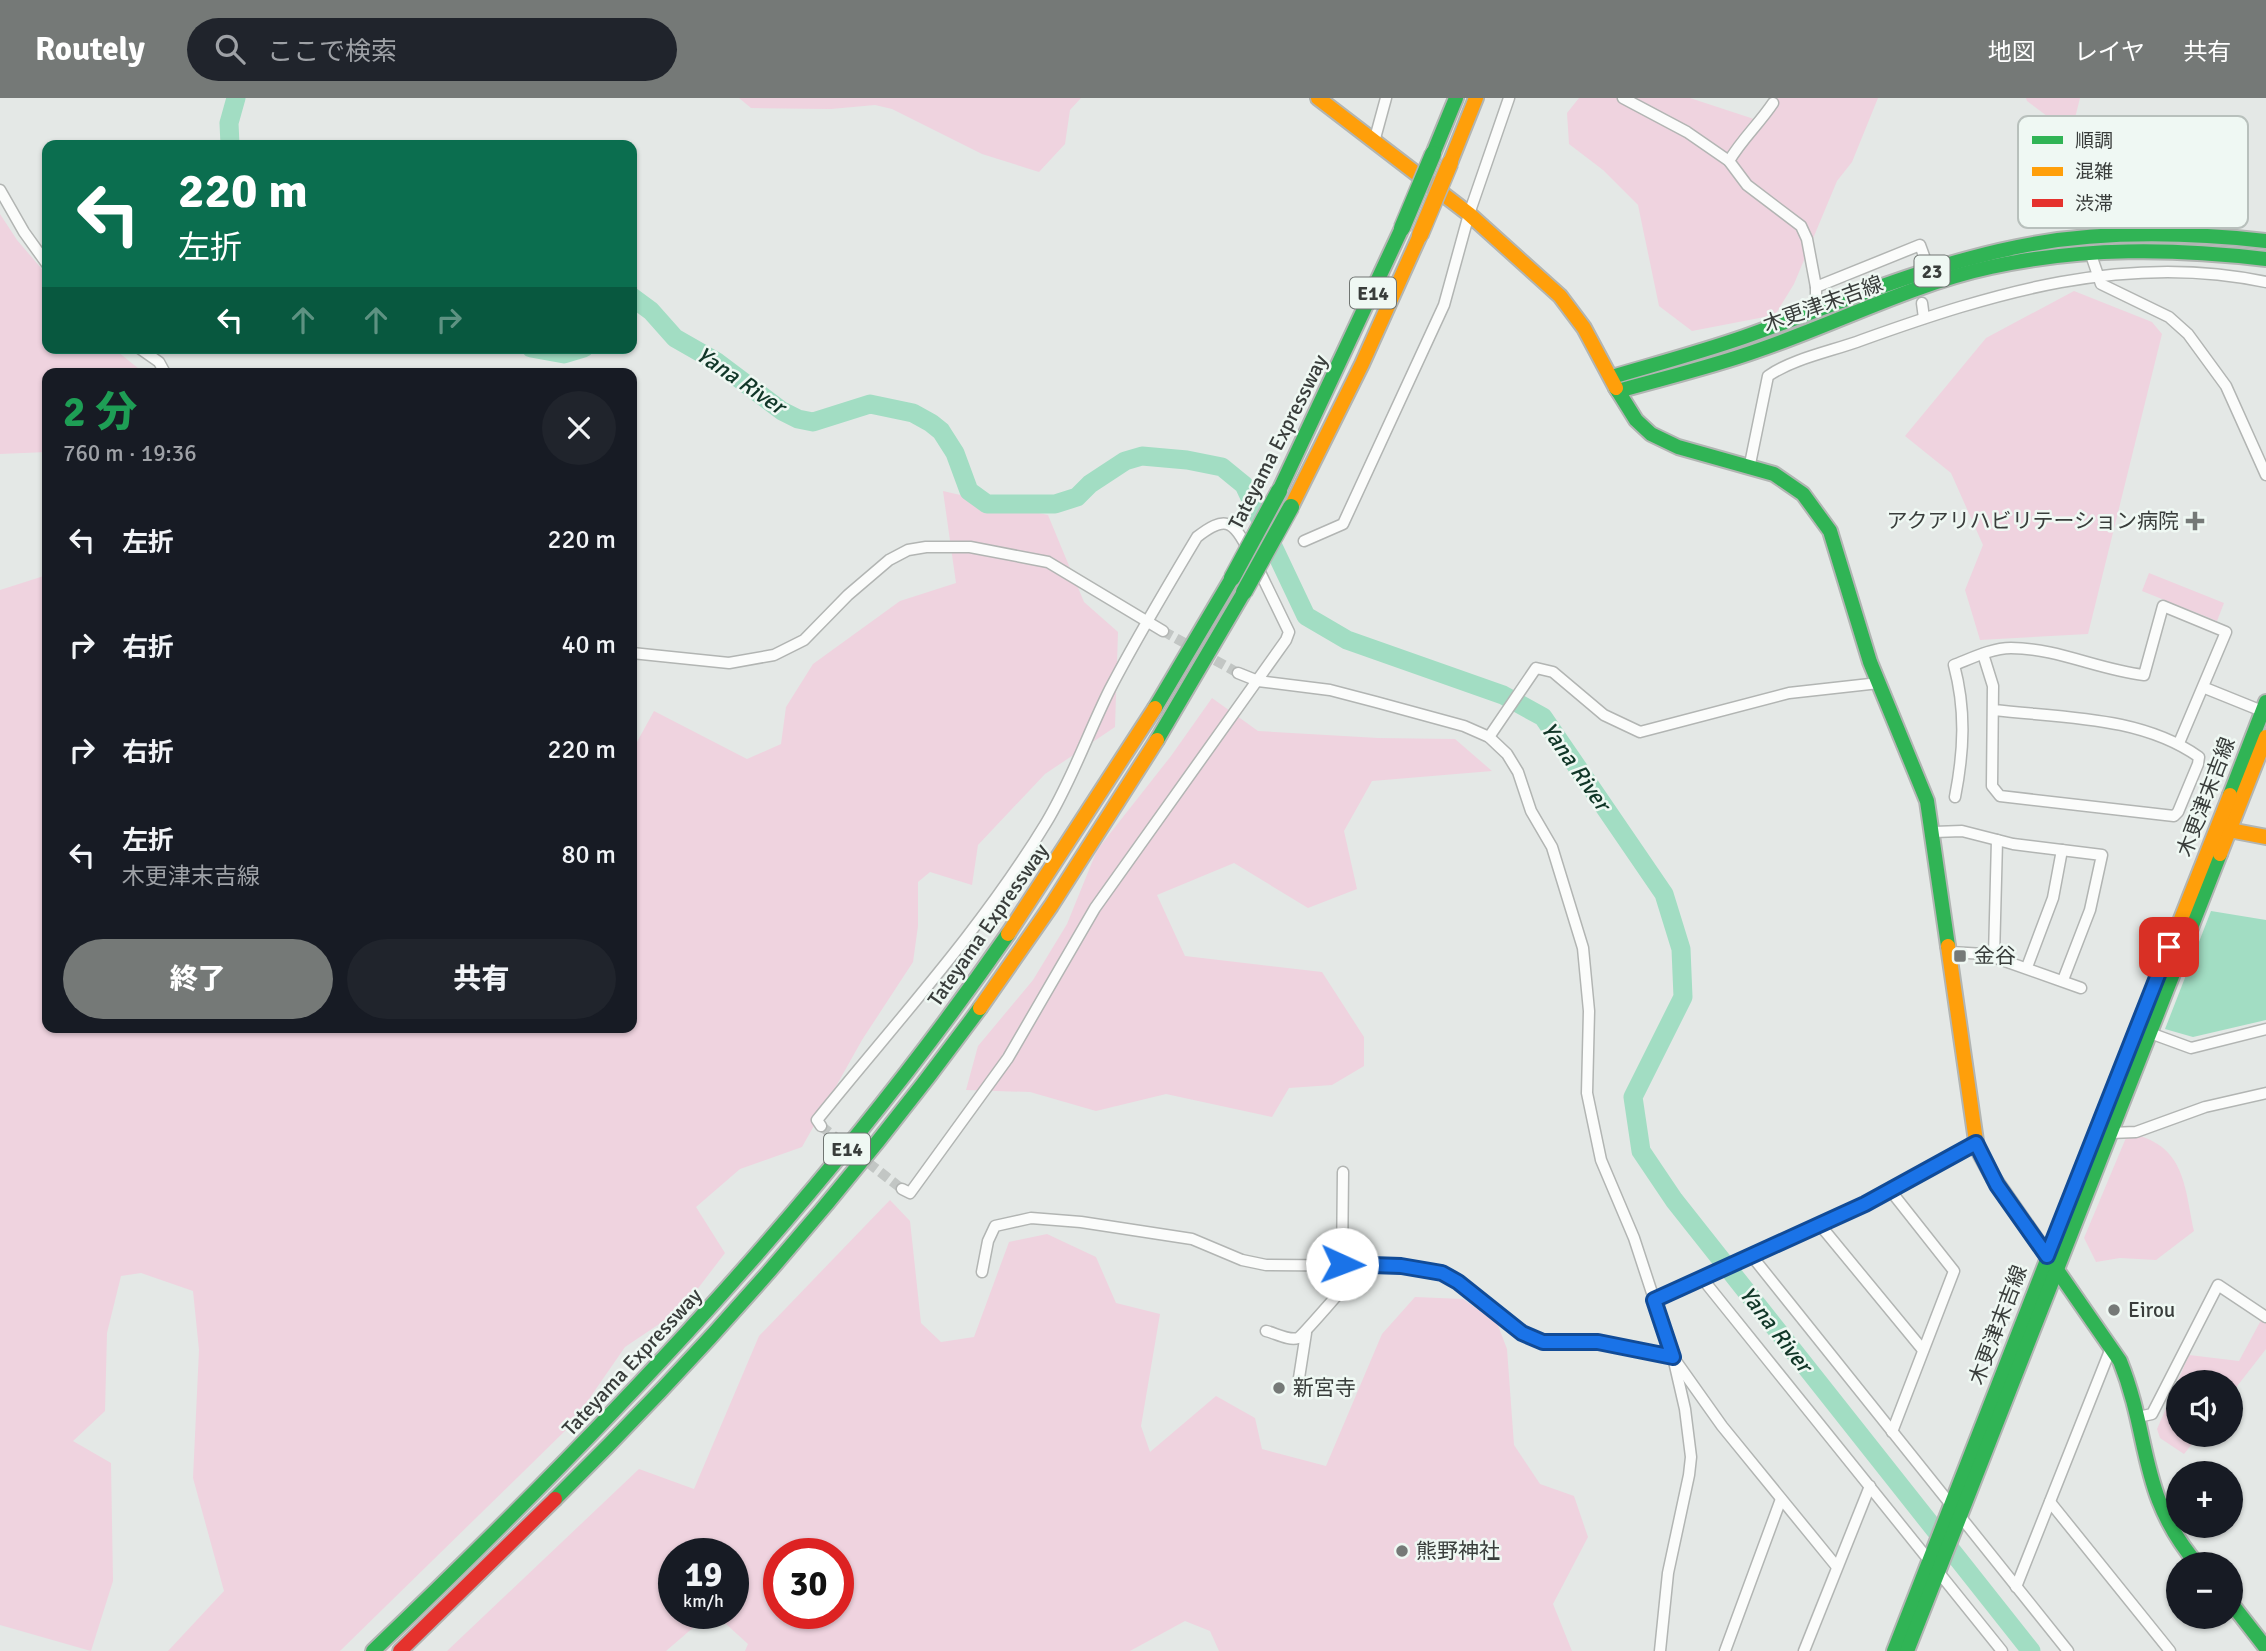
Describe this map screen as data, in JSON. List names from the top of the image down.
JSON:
{
  "streets": {
    "main road": [
      "23",
      "E14",
      "木更津末吉線",
      "Tateyama Expressway"
    ]
  },
  "water": ["Yana River"],
  "places": {
    "health": ["アクアリハビリテーション病院"],
    "transit": ["金谷"],
    "other": ["Eirou", "新宮寺", "熊野神社"]
  },
  "legend": ["順調", "混雑", "渋滞"],
  "page": {
    "header": "Routely",
    "search": "ここで検索",
    "nav": ["地図", "レイヤ", "共有"],
    "turn": ["220 m", "左折"],
    "heading": ["2 分", "760 m · 19:36"],
    "list": [
      {
        "name": "左折",
        "value": "220 m"
      },
      {
        "name": "右折",
        "value": "40 m"
      },
      {
        "name": "右折",
        "value": "220 m"
      },
      {
        "name": "左折",
        "note": "木更津末吉線",
        "value": "80 m"
      }
    ],
    "buttons": ["終了", "共有"],
    "map_buttons": ["+", "−"],
    "speed": "19 km/h",
    "limit": "30"
  }
}
